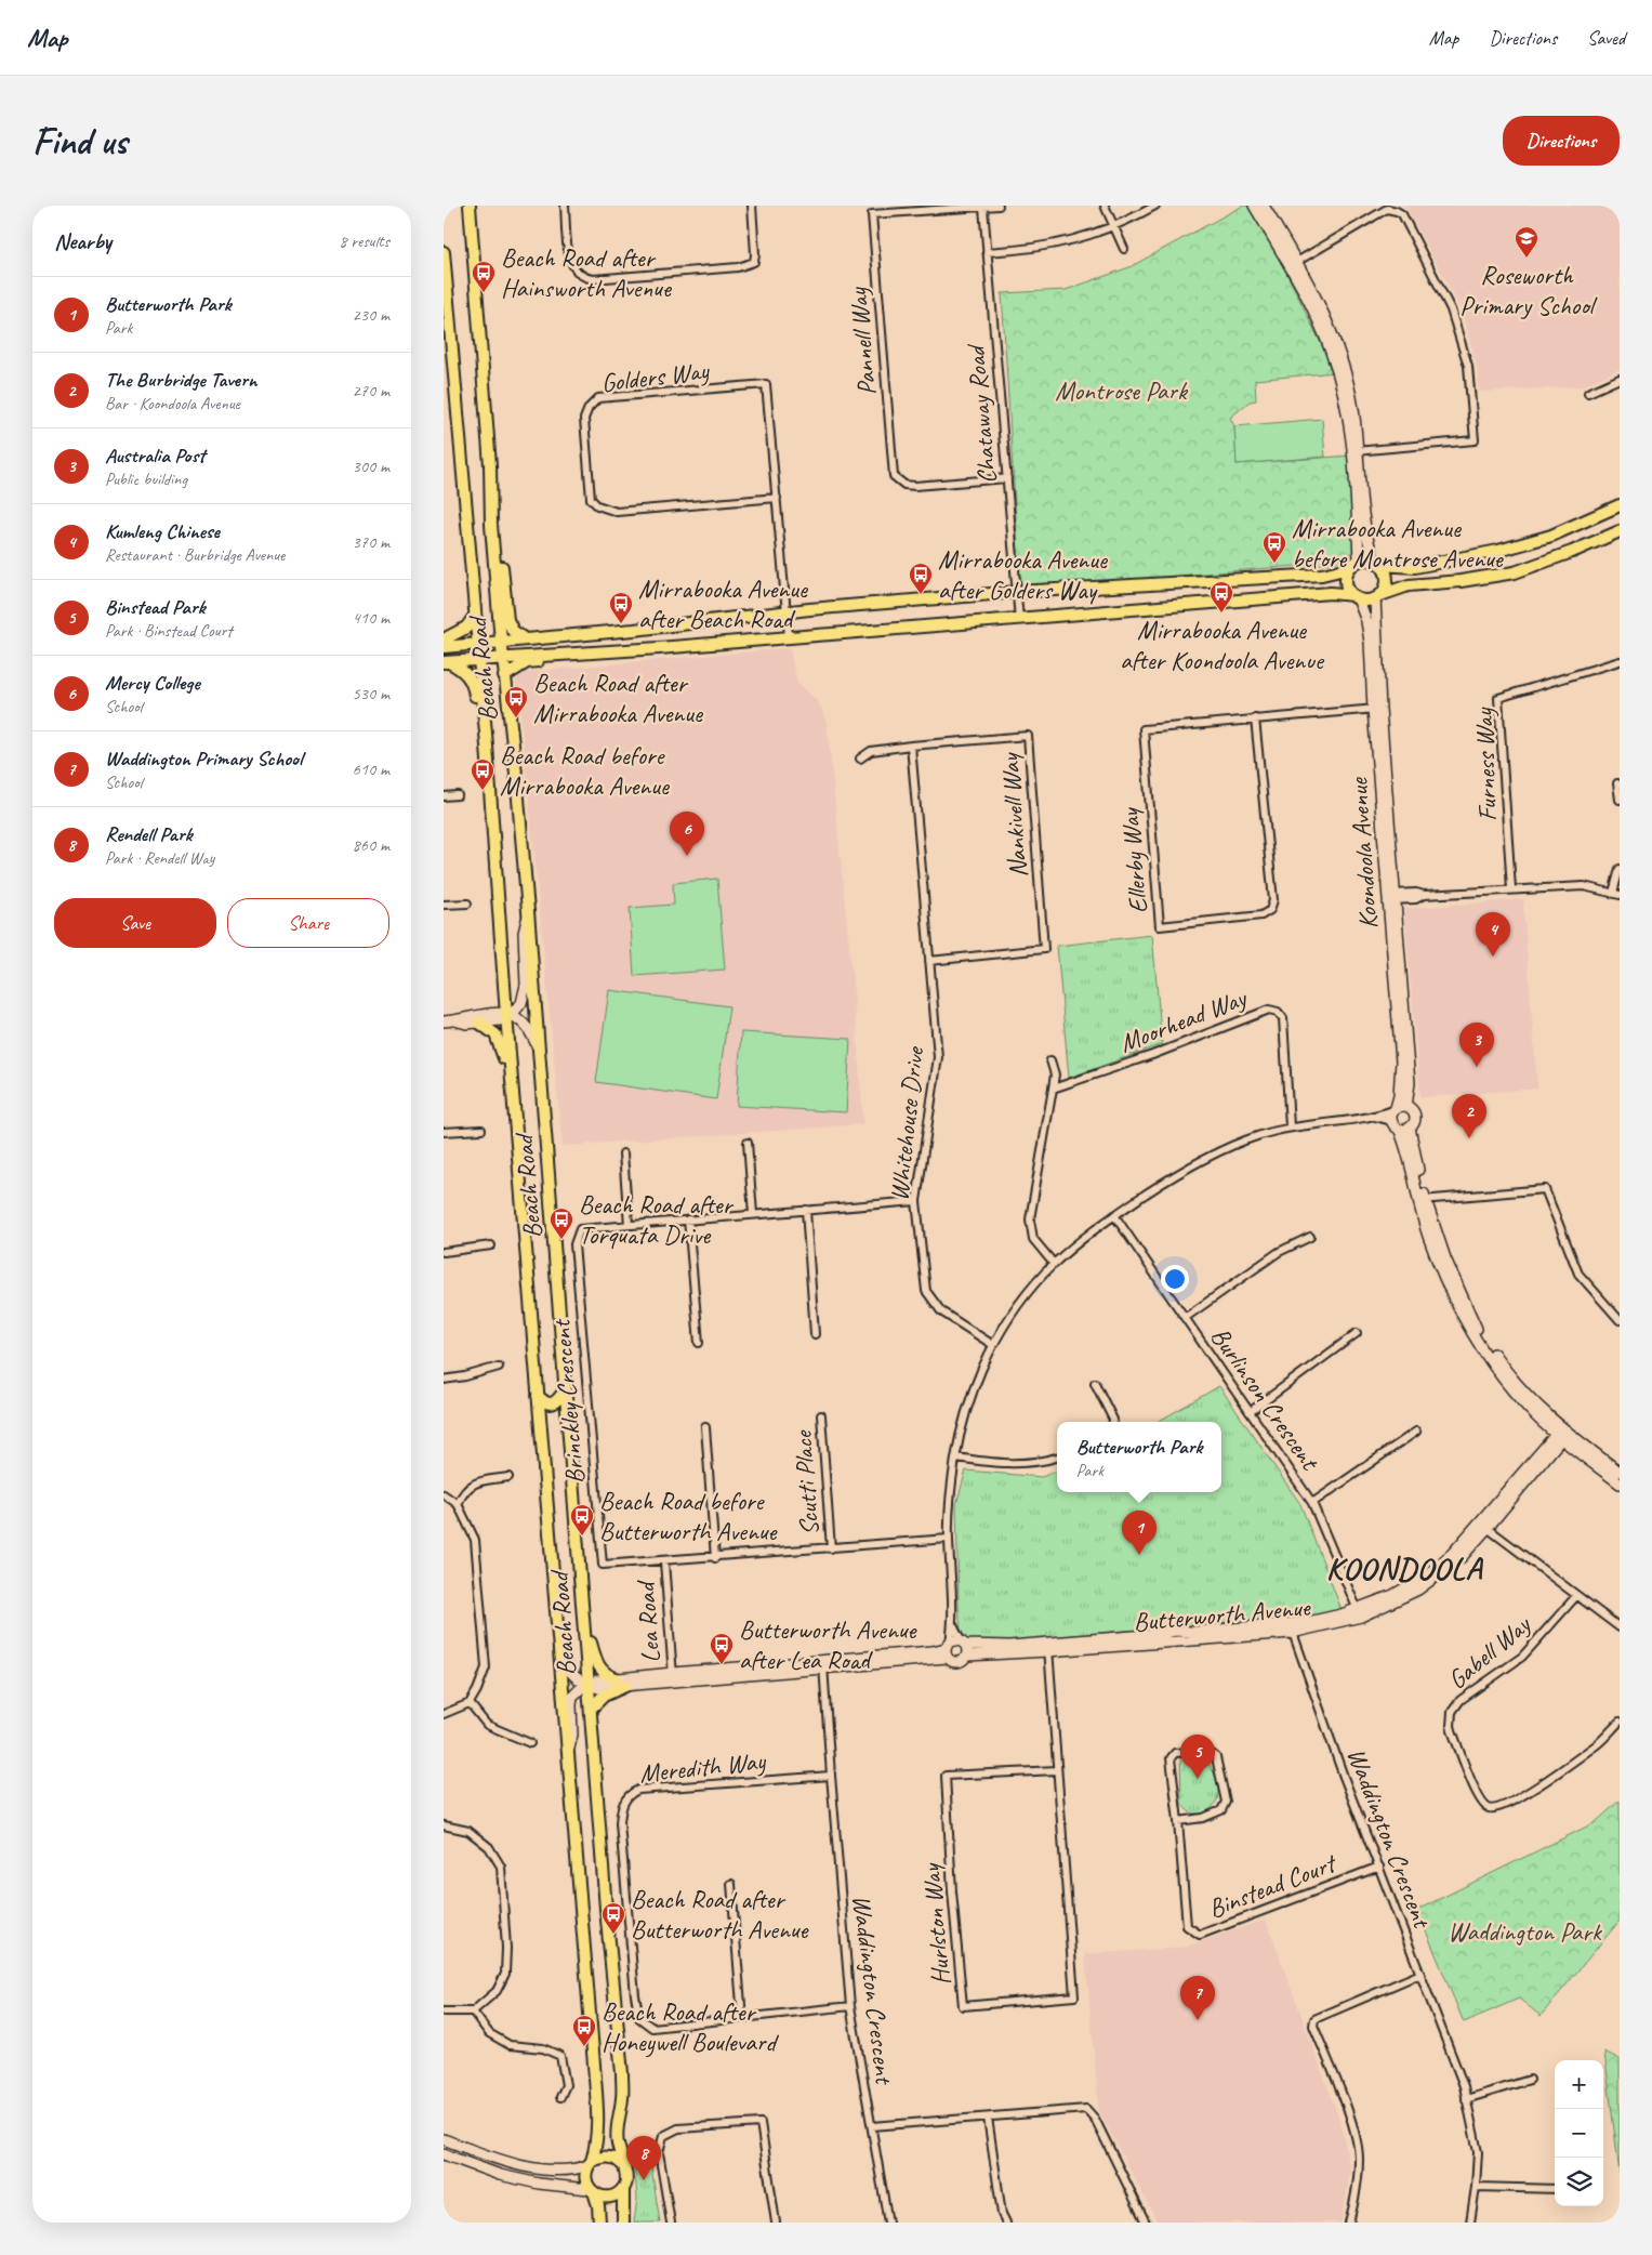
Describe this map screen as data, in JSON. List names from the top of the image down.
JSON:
{
  "streets": {
    "main road": ["Beach Road"],
    "street": [
      "Pannell Way",
      "Golders Way",
      "Chataway Road",
      "Furness Way",
      "Nankivell Way",
      "Koondoola Avenue",
      "Ellerby Way",
      "Moorhead Way",
      "Whitehouse Drive",
      "Burlinson Crescent",
      "Brinckley Crescent",
      "Scutti Place",
      "Butterworth Avenue",
      "Lea Road",
      "Gabell Way",
      "Meredith Way",
      "Waddington Crescent",
      "Binstead Court",
      "Hurlston Way"
    ]
  },
  "crossings": [
    ["Pannell Way", "Chataway Road"],
    ["Beach Road", "Butterworth Avenue"],
    ["Nankivell Way", "Whitehouse Drive"],
    ["Koondoola Avenue", "Ellerby Way"],
    ["Whitehouse Drive", "Brinckley Crescent"],
    ["Burlinson Crescent", "Butterworth Avenue"],
    ["Brinckley Crescent", "Scutti Place"],
    ["Brinckley Crescent", "Lea Road"],
    ["Butterworth Avenue", "Lea Road"],
    ["Butterworth Avenue", "Waddington Crescent"],
    ["Butterworth Avenue", "Hurlston Way"],
    ["Meredith Way", "Waddington Crescent"],
    ["Waddington Crescent", "Binstead Court"]
  ],
  "districts": ["KOONDOOLA"],
  "parks": ["Montrose Park", "Waddington Park"],
  "places": {
    "school or university": ["Roseworth Primary School"],
    "bus stop": [
      "Beach Road after Hainsworth Avenue",
      "Mirrabooka Avenue before Montrose Avenue",
      "Mirrabooka Avenue after Golders Way",
      "Mirrabooka Avenue after Koondoola Avenue",
      "Mirrabooka Avenue after Beach Road",
      "Beach Road after Mirrabooka Avenue",
      "Beach Road before Mirrabooka Avenue",
      "Beach Road after Torquata Drive",
      "Beach Road before Butterworth Avenue",
      "Butterworth Avenue after Lea Road",
      "Beach Road after Butterworth Avenue",
      "Beach Road after Honeywell Boulevard"
    ]
  },
  "page": {
    "header": "Map",
    "nav": ["Map", "Directions", "Saved"],
    "buttons": [
      "Directions",
      ["Save", "Share"]
    ],
    "title": "Find us",
    "heading": ["Nearby", "8 results"],
    "list": [
      {
        "mark": "1",
        "name": "Butterworth Park",
        "note": "Park",
        "value": "230 m"
      },
      {
        "mark": "2",
        "name": "The Burbridge Tavern",
        "note": "Bar · Koondoola Avenue",
        "value": "270 m"
      },
      {
        "mark": "3",
        "name": "Australia Post",
        "note": "Public building",
        "value": "300 m"
      },
      {
        "mark": "4",
        "name": "Kumleng Chinese",
        "note": "Restaurant · Burbridge Avenue",
        "value": "370 m"
      },
      {
        "mark": "5",
        "name": "Binstead Park",
        "note": "Park · Binstead Court",
        "value": "410 m"
      },
      {
        "mark": "6",
        "name": "Mercy College",
        "note": "School",
        "value": "530 m"
      },
      {
        "mark": "7",
        "name": "Waddington Primary School",
        "note": "School",
        "value": "610 m"
      },
      {
        "mark": "8",
        "name": "Rendell Park",
        "note": "Park · Rendell Way",
        "value": "860 m"
      }
    ],
    "pins": [
      "6",
      "4",
      "3",
      "2",
      "1",
      "5",
      "7",
      "8"
    ],
    "popup": ["Butterworth Park", "Park"],
    "map_buttons": ["+", "−"]
  }
}
